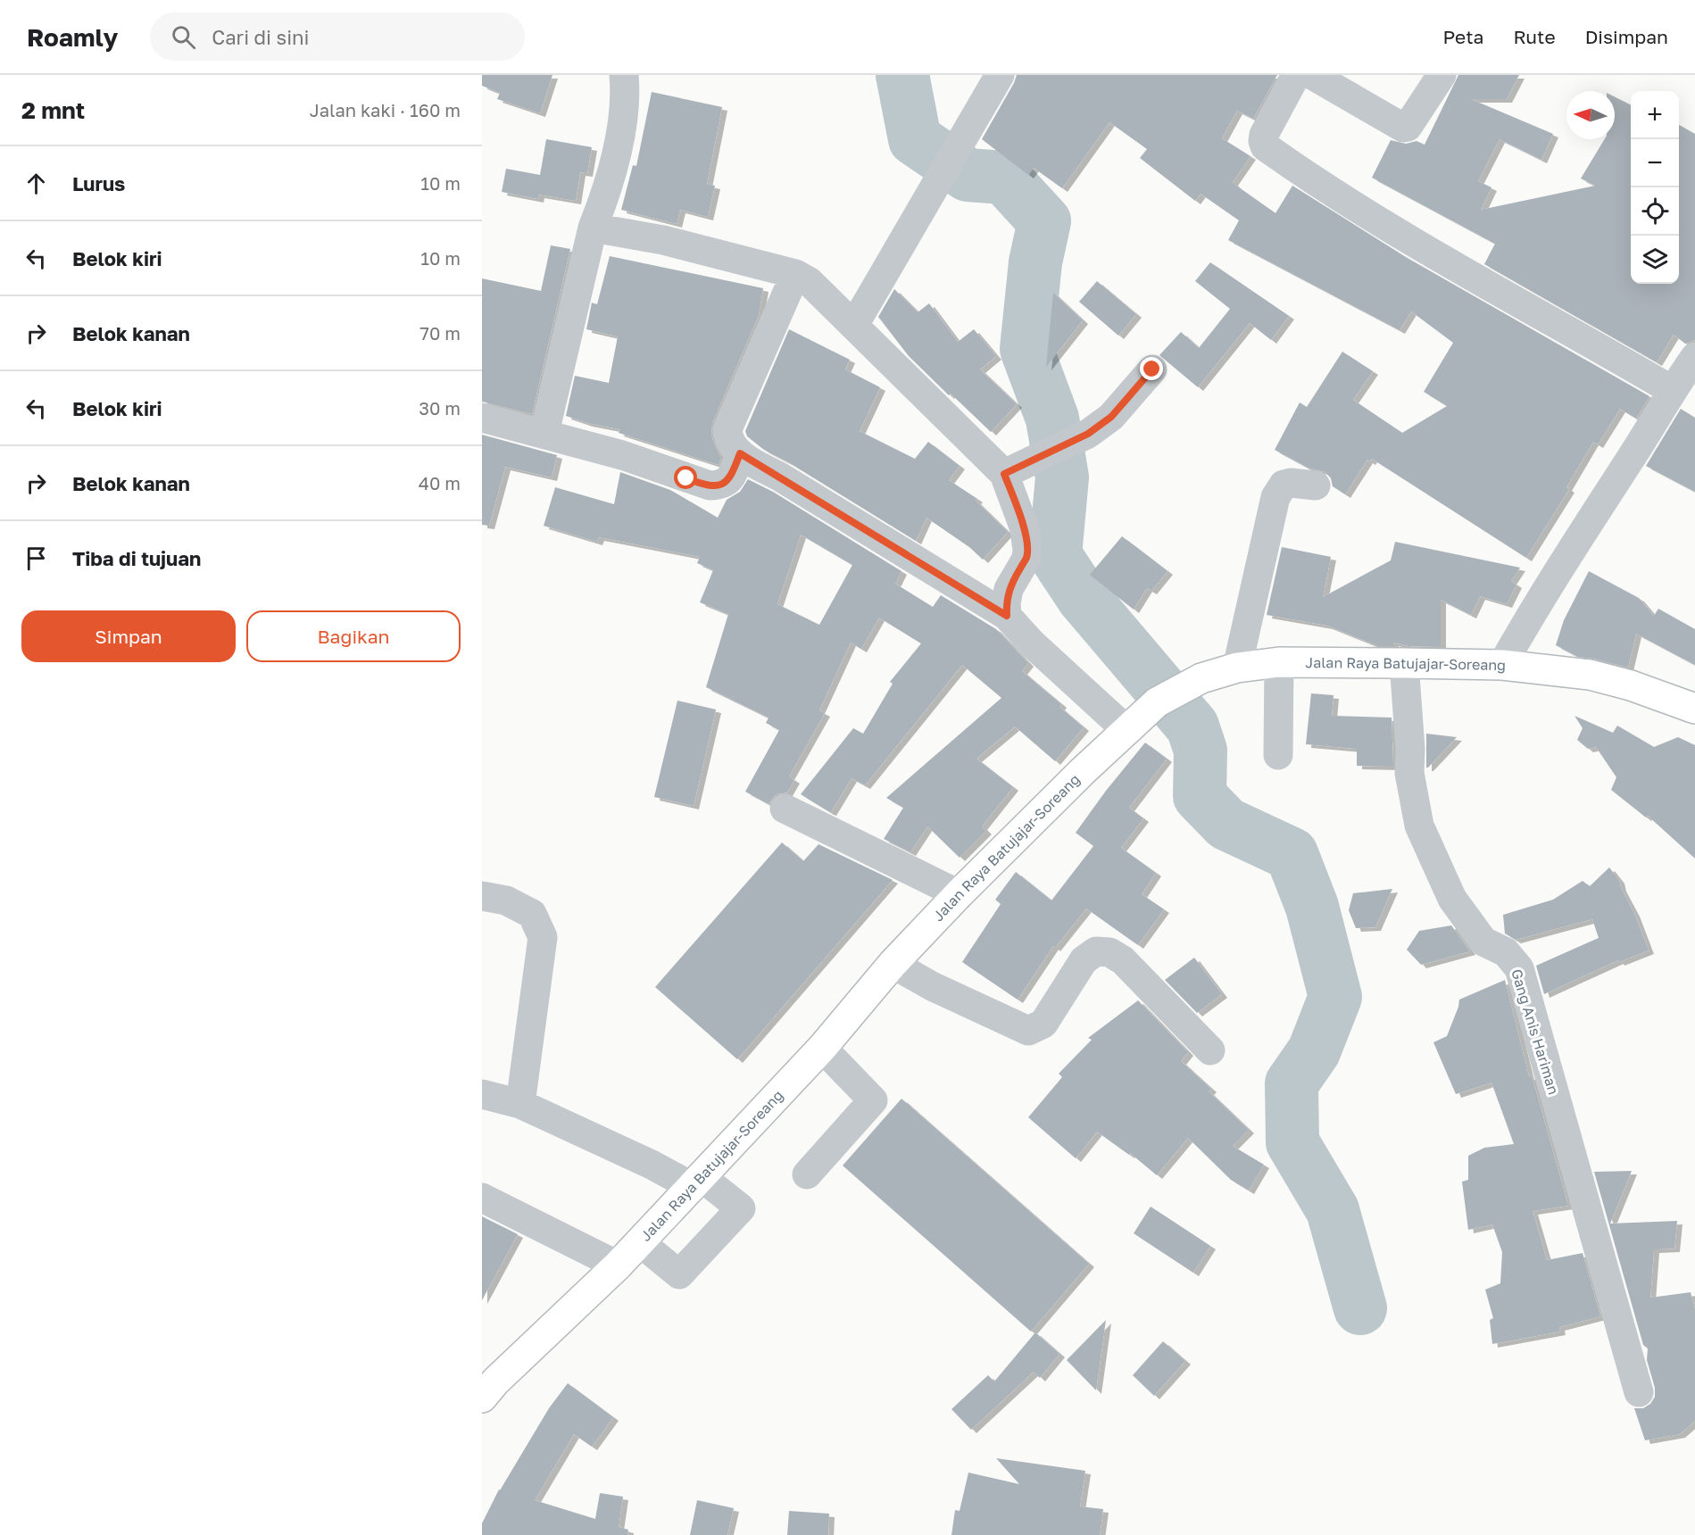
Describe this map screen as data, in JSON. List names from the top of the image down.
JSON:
{
  "streets": {
    "highway": ["Jalan Raya Batujajar-Soreang"],
    "street": ["Gang Anis Hariman"]
  },
  "crossings": [
    ["Jalan Raya Batujajar-Soreang", "Gang Anis Hariman"]
  ],
  "north": "left",
  "page": {
    "header": "Roamly",
    "search": "Cari di sini",
    "nav": ["Peta", "Rute", "Disimpan"],
    "heading": ["2 mnt", "Jalan kaki · 160 m"],
    "map_buttons": ["+", "−"],
    "list": [
      ["Lurus", "10 m"],
      ["Belok kiri", "10 m"],
      ["Belok kanan", "70 m"],
      ["Belok kiri", "30 m"],
      ["Belok kanan", "40 m"],
      "Tiba di tujuan"
    ],
    "buttons": ["Simpan", "Bagikan"]
  }
}
